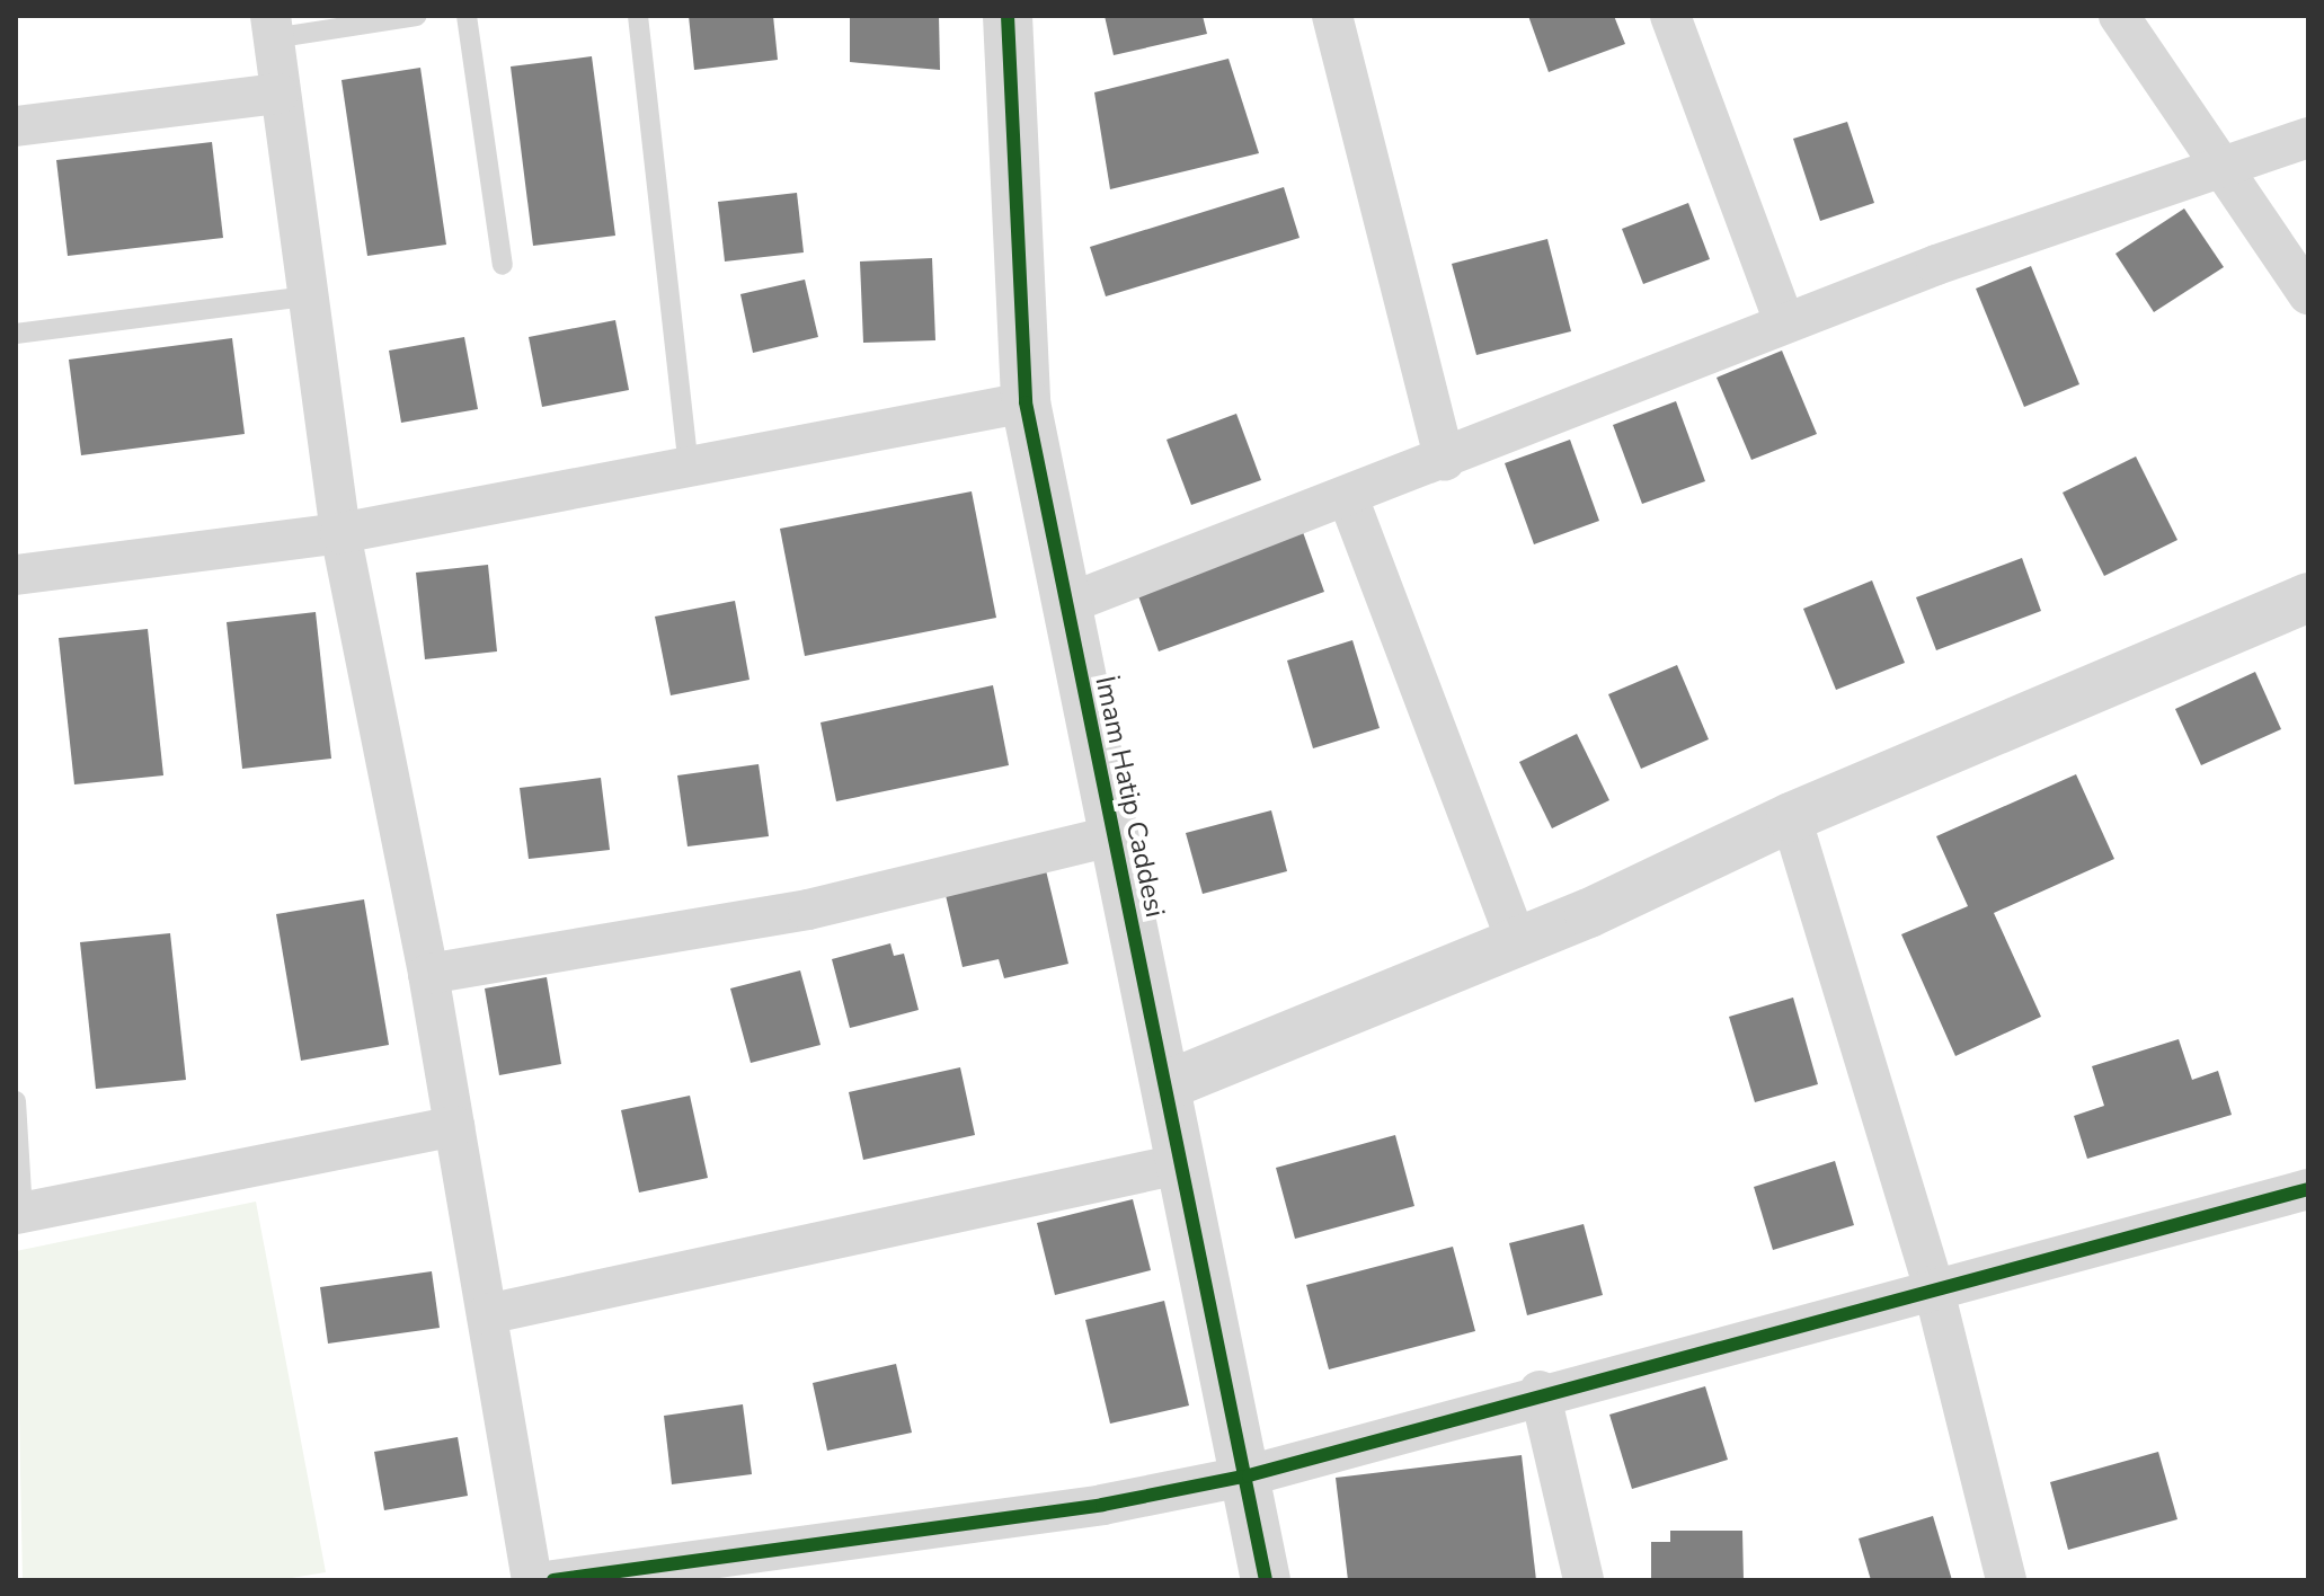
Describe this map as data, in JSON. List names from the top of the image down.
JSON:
{
  "streets": {
    "street": ["İmam Hatip Caddesi"]
  }
}
